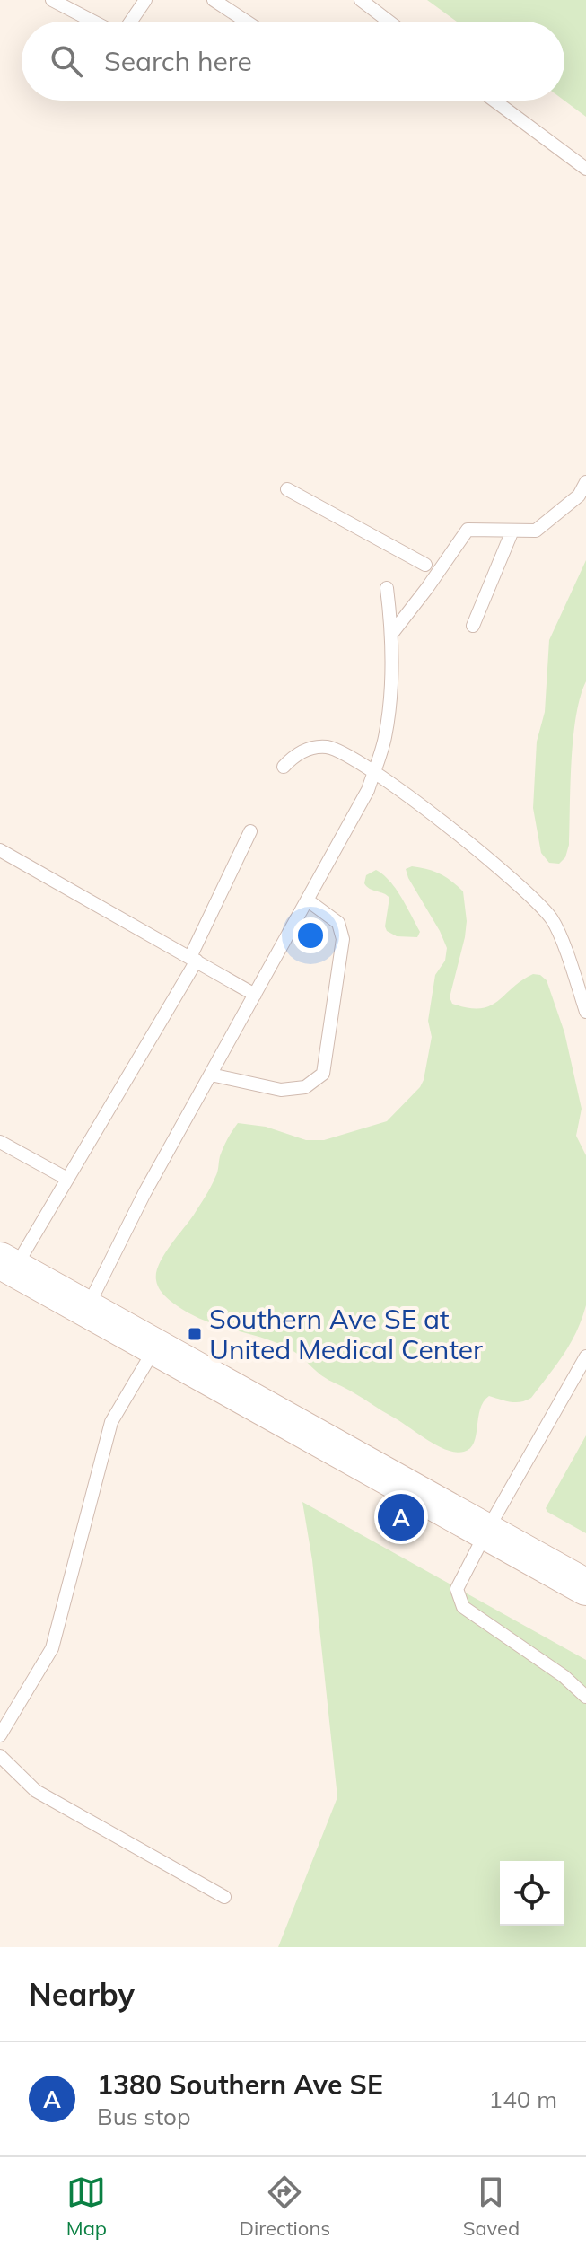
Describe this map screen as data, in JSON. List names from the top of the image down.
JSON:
{
  "places": {
    "transit": ["Southern Ave SE at United Medical Center"]
  },
  "page": {
    "search": "Search here",
    "pins": "A",
    "heading": "Nearby",
    "list": [
      {
        "mark": "A",
        "name": "1380 Southern Ave SE",
        "note": "Bus stop",
        "value": "140 m"
      }
    ],
    "nav": ["Map", "Directions", "Saved"]
  }
}
